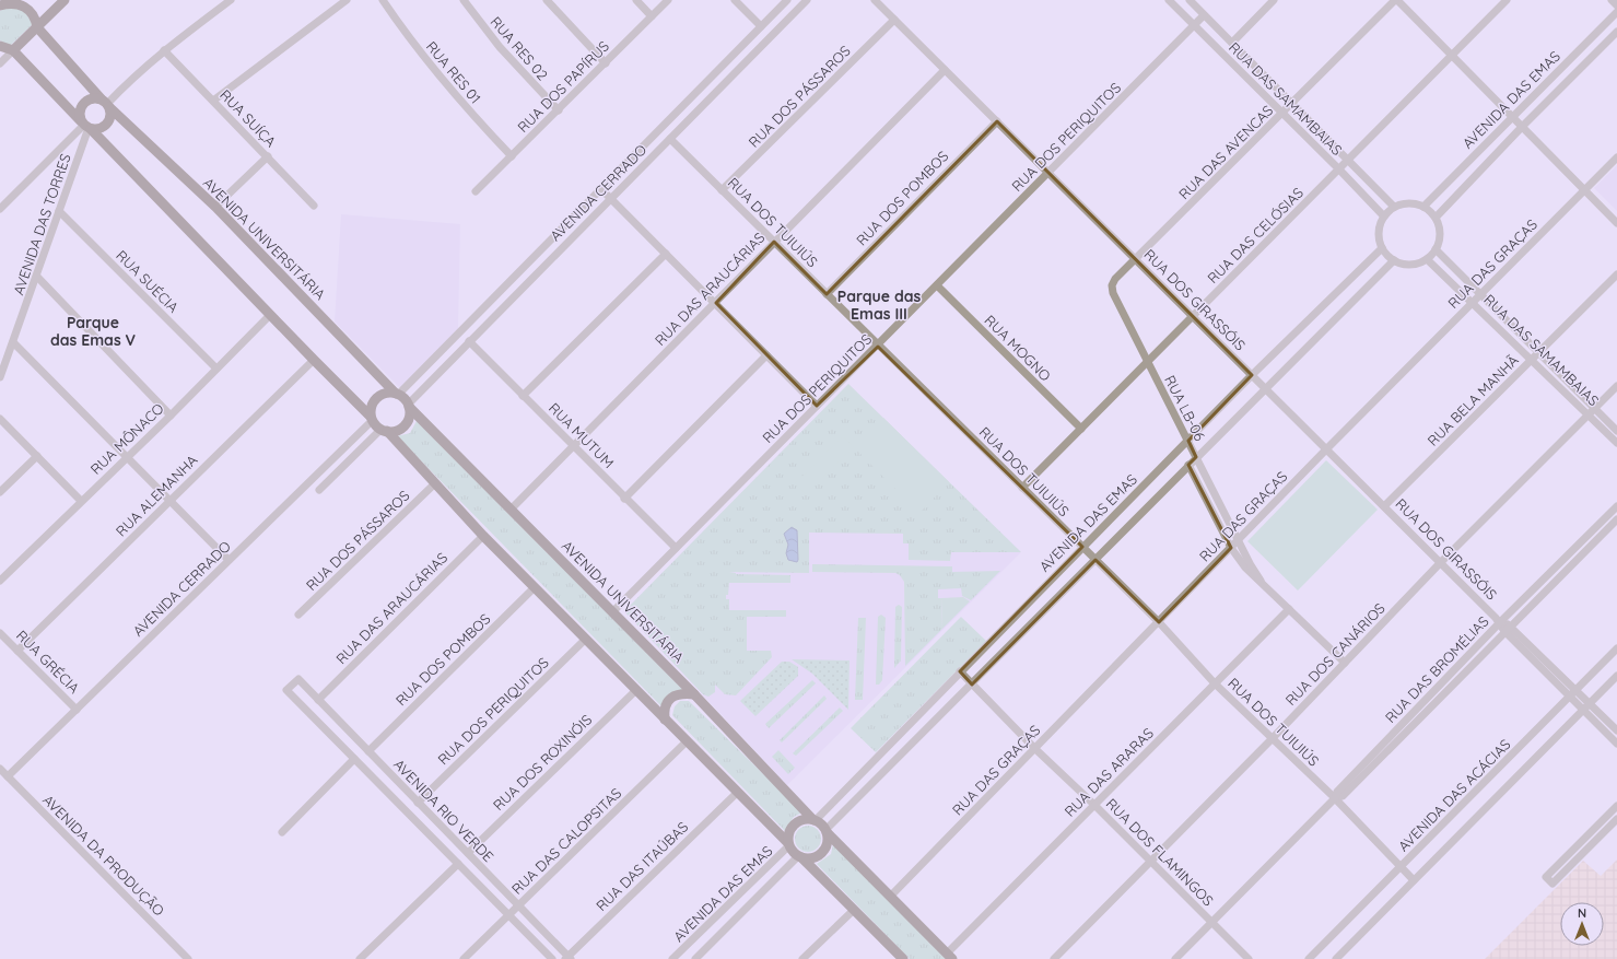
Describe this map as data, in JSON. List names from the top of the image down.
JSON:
{
  "streets": {
    "main road": ["AVENIDA UNIVERSITÁRIA"],
    "street": [
      "RUA RES 02",
      "RUA RES 01",
      "RUA DOS PAPÍRUS",
      "RUA DOS PÁSSAROS",
      "RUA DAS SAMAMBAIAS",
      "AVENIDA DAS EMAS",
      "RUA SUÍÇA",
      "RUA DOS PERIQUITOS",
      "RUA DAS AVENCAS",
      "AVENIDA CERRADO",
      "RUA DOS POMBOS",
      "RUA DOS TUIUIÚS",
      "AVENIDA DAS TORRES",
      "RUA DAS CELÓSIAS",
      "RUA DAS GRAÇAS",
      "RUA SUÉCIA",
      "RUA DAS ARAUCÁRIAS",
      "RUA DOS GIRASSÓIS",
      "RUA MOGNO",
      "RUA BELA MANHÃ",
      "RUA LB-06",
      "RUA MUTUM",
      "RUA MÔNACO",
      "RUA ALEMANHA",
      "RUA DOS CANÁRIOS",
      "RUA GRÉCIA",
      "RUA DAS BROMÉLIAS",
      "RUA DOS ROXINÓIS",
      "RUA DAS ARARAS",
      "AVENIDA DAS ACÁCIAS",
      "AVENIDA RIO VERDE",
      "RUA DAS CALOPSITAS",
      "RUA DOS FLAMINGOS",
      "AVENIDA DA PRODUÇÃO",
      "RUA DAS ITAÚBAS"
    ]
  },
  "crossings": [
    ["RUA RES 02", "RUA DOS PAPÍRUS"],
    ["RUA RES 01", "RUA DOS PAPÍRUS"],
    ["RUA DOS PÁSSAROS", "RUA DOS TUIUIÚS"],
    ["RUA DOS PÁSSAROS", "RUA DOS GIRASSÓIS"],
    ["RUA DAS SAMAMBAIAS", "AVENIDA DAS EMAS"],
    ["RUA DAS SAMAMBAIAS", "RUA DOS PERIQUITOS"],
    ["RUA DAS SAMAMBAIAS", "RUA DAS AVENCAS"],
    ["RUA DAS SAMAMBAIAS", "RUA DAS CELÓSIAS"],
    ["RUA DAS SAMAMBAIAS", "RUA DAS GRAÇAS"],
    ["RUA DAS SAMAMBAIAS", "RUA BELA MANHÃ"],
    ["RUA DAS SAMAMBAIAS", "RUA DOS CANÁRIOS"],
    ["AVENIDA DAS EMAS", "RUA DOS TUIUIÚS"],
    ["AVENIDA DAS EMAS", "AVENIDA UNIVERSITÁRIA"],
    ["AVENIDA DAS EMAS", "RUA DOS GIRASSÓIS"],
    ["AVENIDA DAS EMAS", "RUA LB-06"],
    ["AVENIDA DAS EMAS", "RUA DOS FLAMINGOS"],
    ["RUA DOS PERIQUITOS", "RUA DOS TUIUIÚS"],
    ["RUA DOS PERIQUITOS", "AVENIDA UNIVERSITÁRIA"],
    ["RUA DOS PERIQUITOS", "RUA DOS GIRASSÓIS"],
    ["RUA DOS PERIQUITOS", "RUA MOGNO"],
    ["RUA DOS PERIQUITOS", "RUA MUTUM"],
    ["RUA DOS PERIQUITOS", "AVENIDA RIO VERDE"],
    ["RUA DAS AVENCAS", "RUA DOS GIRASSÓIS"],
    ["RUA DAS AVENCAS", "RUA LB-06"],
    ["AVENIDA CERRADO", "RUA DOS TUIUIÚS"],
    ["AVENIDA CERRADO", "AVENIDA UNIVERSITÁRIA"],
    ["AVENIDA CERRADO", "RUA MUTUM"],
    ["AVENIDA CERRADO", "RUA GRÉCIA"],
    ["AVENIDA CERRADO", "AVENIDA DA PRODUÇÃO"],
    ["RUA DOS POMBOS", "RUA DOS TUIUIÚS"],
    ["RUA DOS POMBOS", "RUA DOS GIRASSÓIS"],
    ["RUA DOS POMBOS", "AVENIDA RIO VERDE"],
    ["RUA DOS TUIUIÚS", "RUA DAS CELÓSIAS"],
    ["RUA DOS TUIUIÚS", "RUA DAS GRAÇAS"],
    ["RUA DOS TUIUIÚS", "RUA DAS ARAUCÁRIAS"],
    ["RUA DOS TUIUIÚS", "RUA DOS CANÁRIOS"],
    ["RUA DOS TUIUIÚS", "RUA DAS BROMÉLIAS"],
    ["RUA DOS TUIUIÚS", "RUA DAS ARARAS"],
    ["RUA DOS TUIUIÚS", "AVENIDA DAS ACÁCIAS"],
    ["AVENIDA DAS TORRES", "AVENIDA UNIVERSITÁRIA"],
    ["AVENIDA DAS TORRES", "RUA SUÉCIA"],
    ["RUA DAS CELÓSIAS", "RUA DOS GIRASSÓIS"],
    ["RUA DAS CELÓSIAS", "RUA MOGNO"],
    ["RUA DAS CELÓSIAS", "RUA LB-06"],
    ["AVENIDA UNIVERSITÁRIA", "RUA DAS ARAUCÁRIAS"],
    ["RUA DAS GRAÇAS", "RUA DOS GIRASSÓIS"],
    ["RUA DAS GRAÇAS", "RUA LB-06"],
    ["RUA DAS GRAÇAS", "RUA DOS FLAMINGOS"],
    ["RUA SUÉCIA", "RUA MÔNACO"],
    ["RUA DAS ARAUCÁRIAS", "RUA DOS GIRASSÓIS"],
    ["RUA DAS ARAUCÁRIAS", "RUA MUTUM"],
    ["RUA DAS ARAUCÁRIAS", "AVENIDA RIO VERDE"],
    ["RUA DOS GIRASSÓIS", "RUA BELA MANHÃ"],
    ["RUA DOS GIRASSÓIS", "RUA DOS CANÁRIOS"],
    ["RUA DOS GIRASSÓIS", "RUA DAS BROMÉLIAS"],
    ["RUA DOS GIRASSÓIS", "AVENIDA DAS ACÁCIAS"],
    ["RUA ALEMANHA", "RUA GRÉCIA"],
    ["RUA DOS CANÁRIOS", "RUA DOS FLAMINGOS"],
    ["RUA DAS BROMÉLIAS", "RUA DOS FLAMINGOS"],
    ["RUA DOS ROXINÓIS", "AVENIDA RIO VERDE"],
    ["RUA DAS ARARAS", "RUA DOS FLAMINGOS"],
    ["AVENIDA RIO VERDE", "RUA DAS CALOPSITAS"],
    ["AVENIDA RIO VERDE", "RUA DAS ITAÚBAS"]
  ],
  "districts": ["Parque das Emas III", "Parque das Emas V"],
  "north": "top"
}
